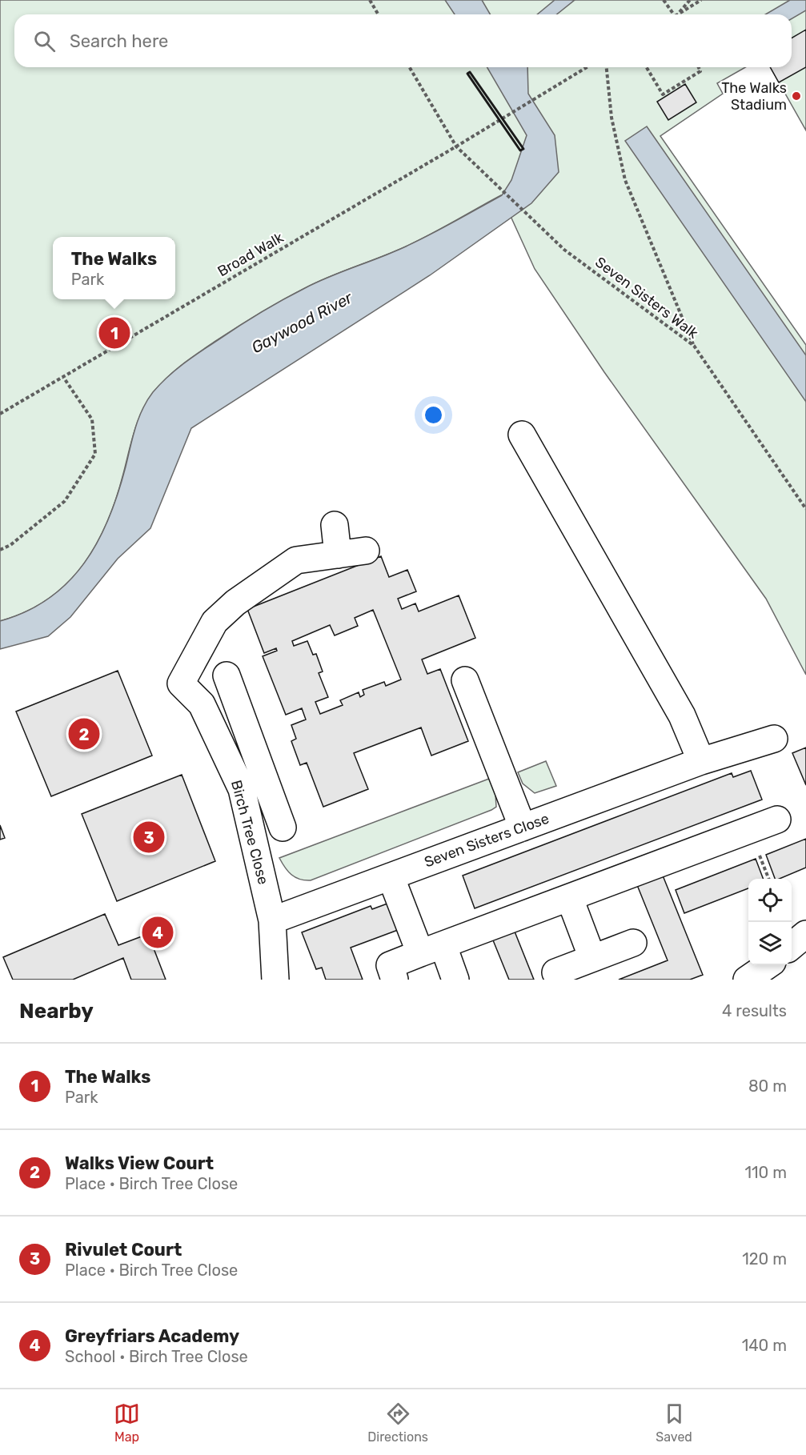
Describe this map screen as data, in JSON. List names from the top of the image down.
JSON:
{
  "streets": {
    "street": ["Birch Tree Close", "Seven Sisters Close"],
    "path": ["Broad Walk", "Seven Sisters Walk"]
  },
  "crossings": [
    ["Broad Walk", "Seven Sisters Walk"],
    ["Birch Tree Close", "Seven Sisters Close"]
  ],
  "water": ["Gaywood River"],
  "places": ["The Walks Stadium"],
  "page": {
    "search": "Search here",
    "popup": ["The Walks", "Park"],
    "pins": [
      "1",
      "2",
      "3",
      "4"
    ],
    "heading": ["Nearby", "4 results"],
    "list": [
      {
        "mark": "1",
        "name": "The Walks",
        "note": "Park",
        "value": "80 m"
      },
      {
        "mark": "2",
        "name": "Walks View Court",
        "note": "Place · Birch Tree Close",
        "value": "110 m"
      },
      {
        "mark": "3",
        "name": "Rivulet Court",
        "note": "Place · Birch Tree Close",
        "value": "120 m"
      },
      {
        "mark": "4",
        "name": "Greyfriars Academy",
        "note": "School · Birch Tree Close",
        "value": "140 m"
      }
    ],
    "nav": ["Map", "Directions", "Saved"]
  }
}
